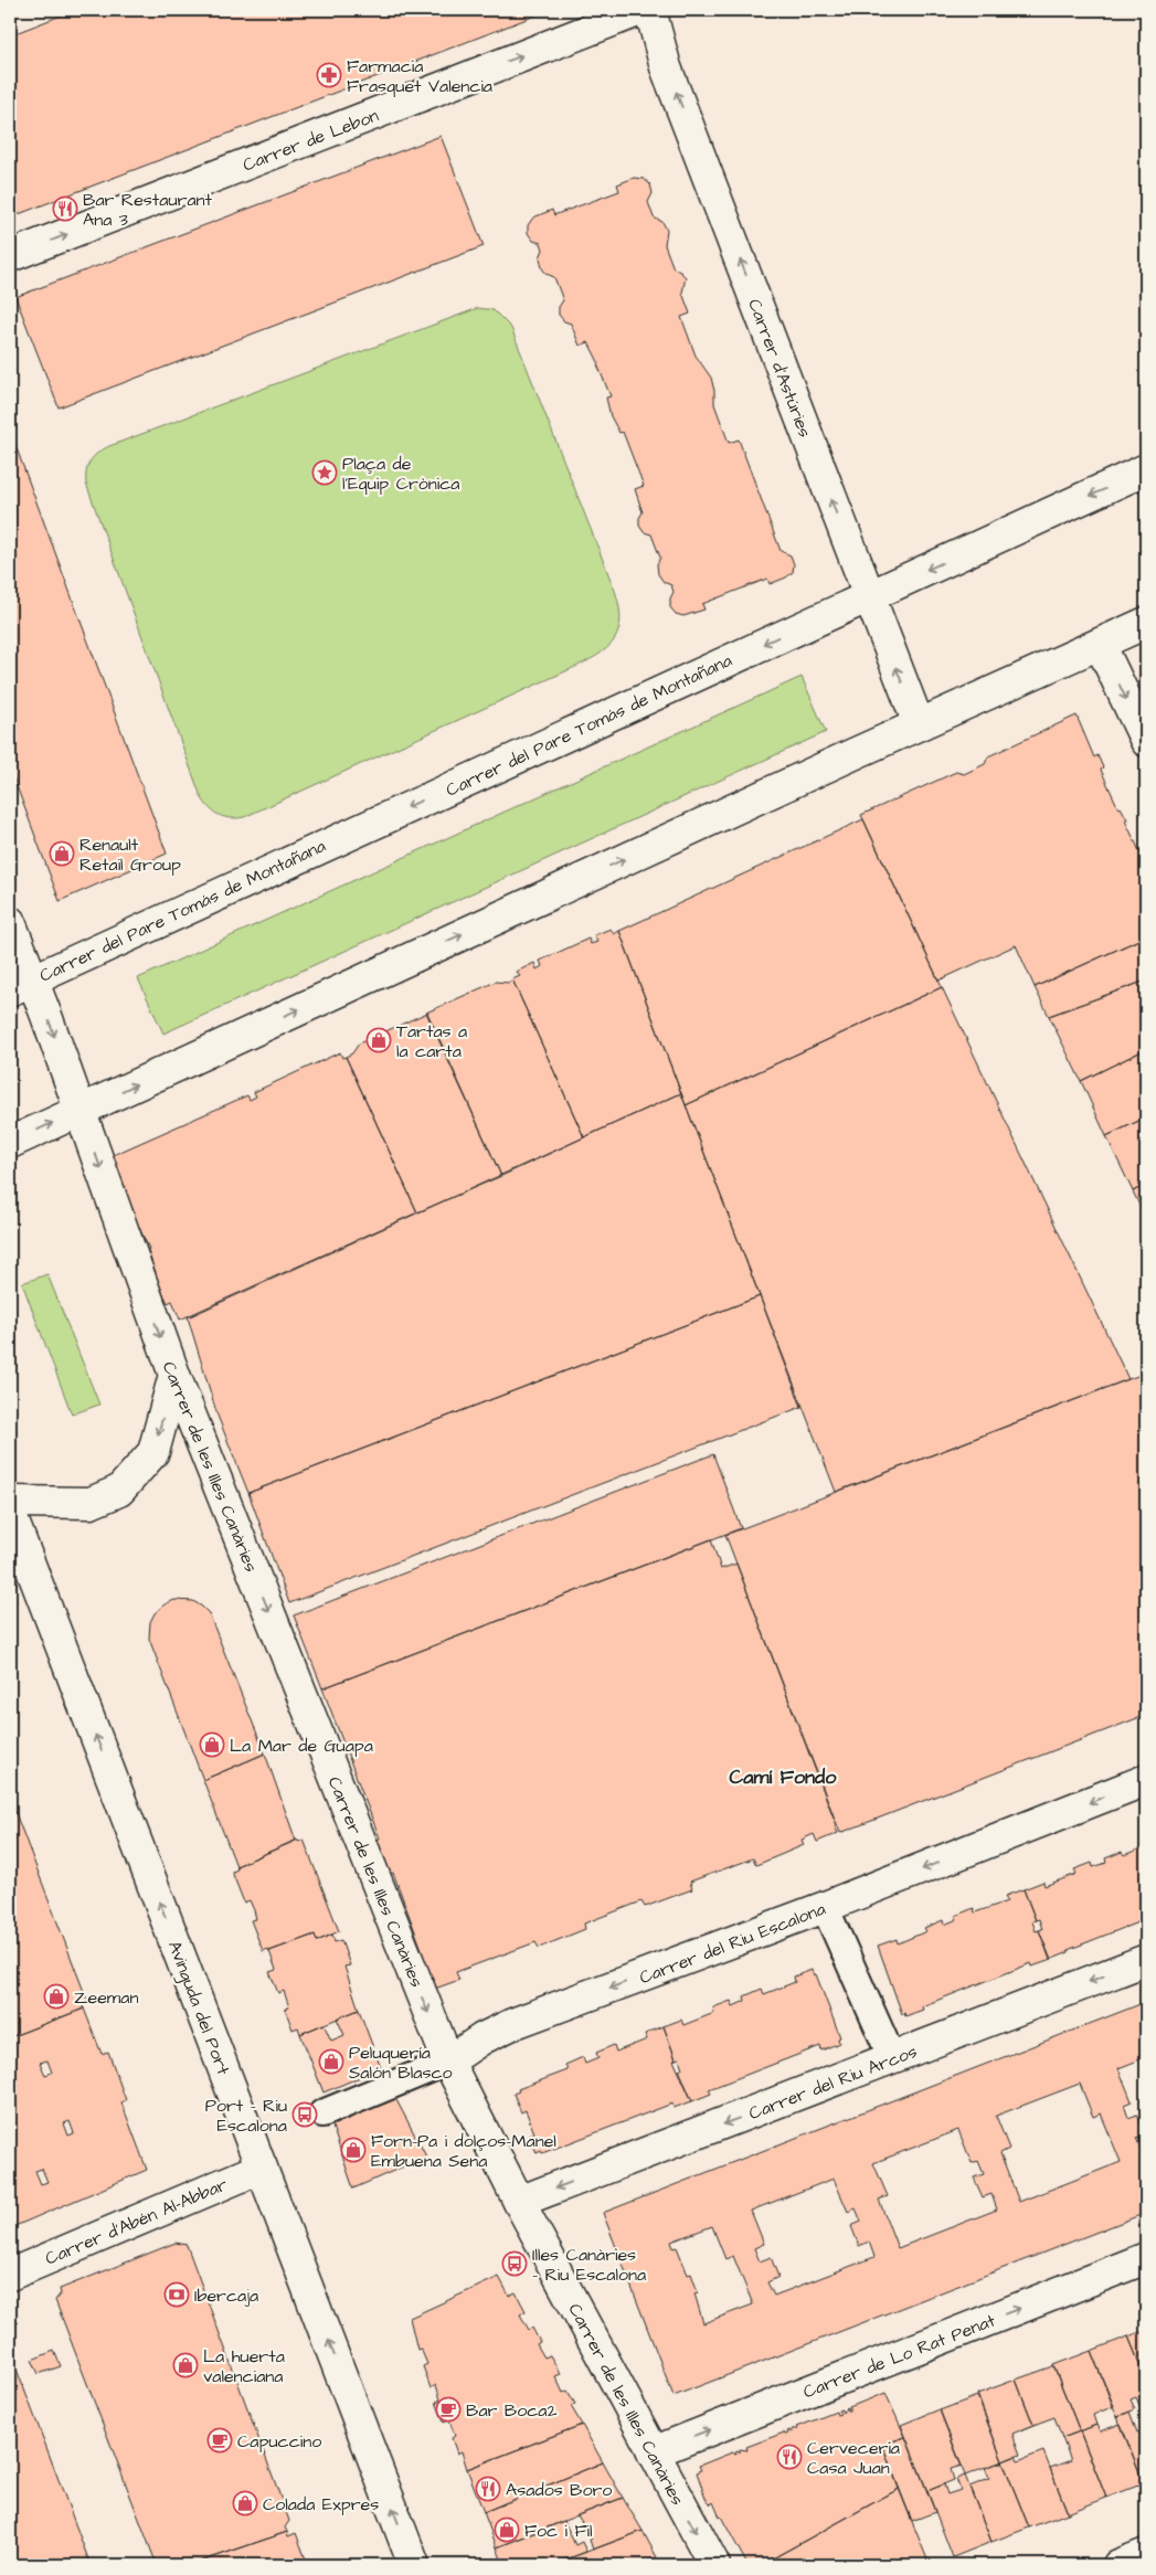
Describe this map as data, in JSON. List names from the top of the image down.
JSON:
{
  "streets": {
    "street": [
      "Carrer de Lebon",
      "Carrer d'Astúries",
      "Carrer del Pare Tomás de Montañana",
      "Carrer de les Illes Canàries",
      "Carrer del Riu Escalona",
      "Avinguda del Port",
      "Carrer del Riu Arcos",
      "Carrer d'Abén Al-Abbar",
      "Carrer de Lo Rat Penat"
    ]
  },
  "crossings": [
    ["Carrer d'Astúries", "Carrer del Pare Tomás de Montañana"],
    ["Carrer del Pare Tomás de Montañana", "Carrer de les Illes Canàries"],
    ["Carrer de les Illes Canàries", "Carrer del Riu Escalona"],
    ["Carrer de les Illes Canàries", "Carrer del Riu Arcos"],
    ["Carrer de les Illes Canàries", "Carrer de Lo Rat Penat"],
    ["Avinguda del Port", "Carrer d'Abén Al-Abbar"]
  ],
  "one_way": [
    "Carrer de Lebon",
    "Carrer d'Astúries",
    "Carrer de les Illes Canàries",
    "Carrer del Riu Escalona",
    "Avinguda del Port",
    "Carrer del Riu Arcos",
    "Carrer de Lo Rat Penat"
  ],
  "districts": ["Camí Fondo"],
  "places": {
    "pharmacy": ["Farmacia Frasquet Valencia"],
    "restaurant": ["Bar Restaurant Ana 3", "Cerveceria Casa Juan", "Asados Boro"],
    "place": ["Plaça de l'Equip Crònica"],
    "shop": [
      "Renault Retail Group",
      "Tartas a la carta",
      "La Mar de Guapa",
      "Zeeman",
      "Peluquería Salón Blasco",
      "Forn-Pa i dolços-Manel Embuena Sena",
      "La huerta valenciana",
      "Colada Expres",
      "Foc i Fil"
    ],
    "bus stop": ["Port - Riu Escalona", "Illes Canàries - Riu Escalona"],
    "bank": ["Ibercaja"],
    "cafe": ["Bar Boca2", "Capuccino"]
  }
}
